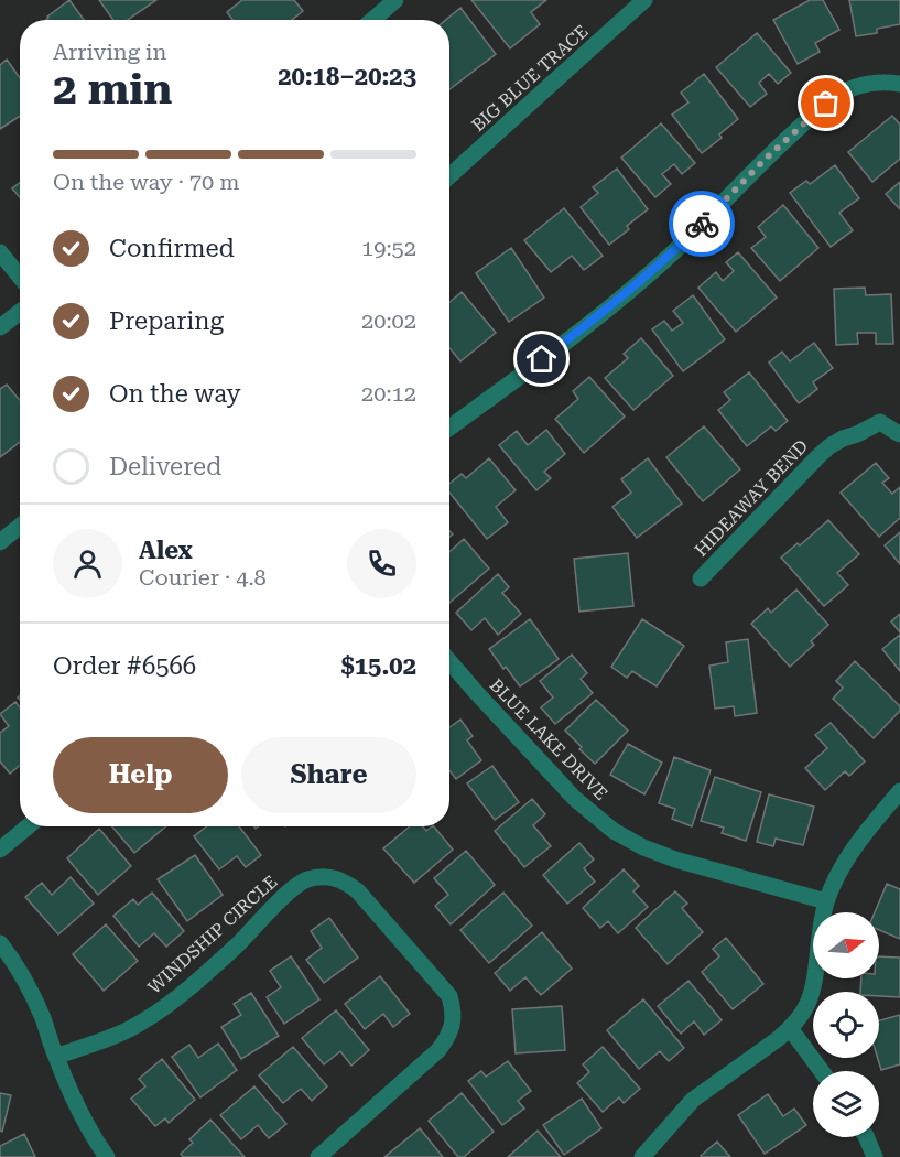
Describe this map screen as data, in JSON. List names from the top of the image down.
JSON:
{
  "streets": {
    "street": [
      "BIG BLUE TRACE",
      "HIDEAWAY BEND",
      "BLUE LAKE DRIVE",
      "WINDSHIP CIRCLE"
    ]
  },
  "north": "right",
  "page": {
    "heading": ["2 min", "Arriving in", "20:18–20:23"],
    "panel": [
      "Alex",
      "Courier · 4.8",
      "Order #6566",
      "$15.02"
    ],
    "bar": "On the way · 70 m",
    "list": [
      ["Confirmed", "19:52"],
      ["Preparing", "20:02"],
      ["On the way", "20:12"],
      "Delivered"
    ],
    "buttons": ["Help", "Share"]
  }
}
